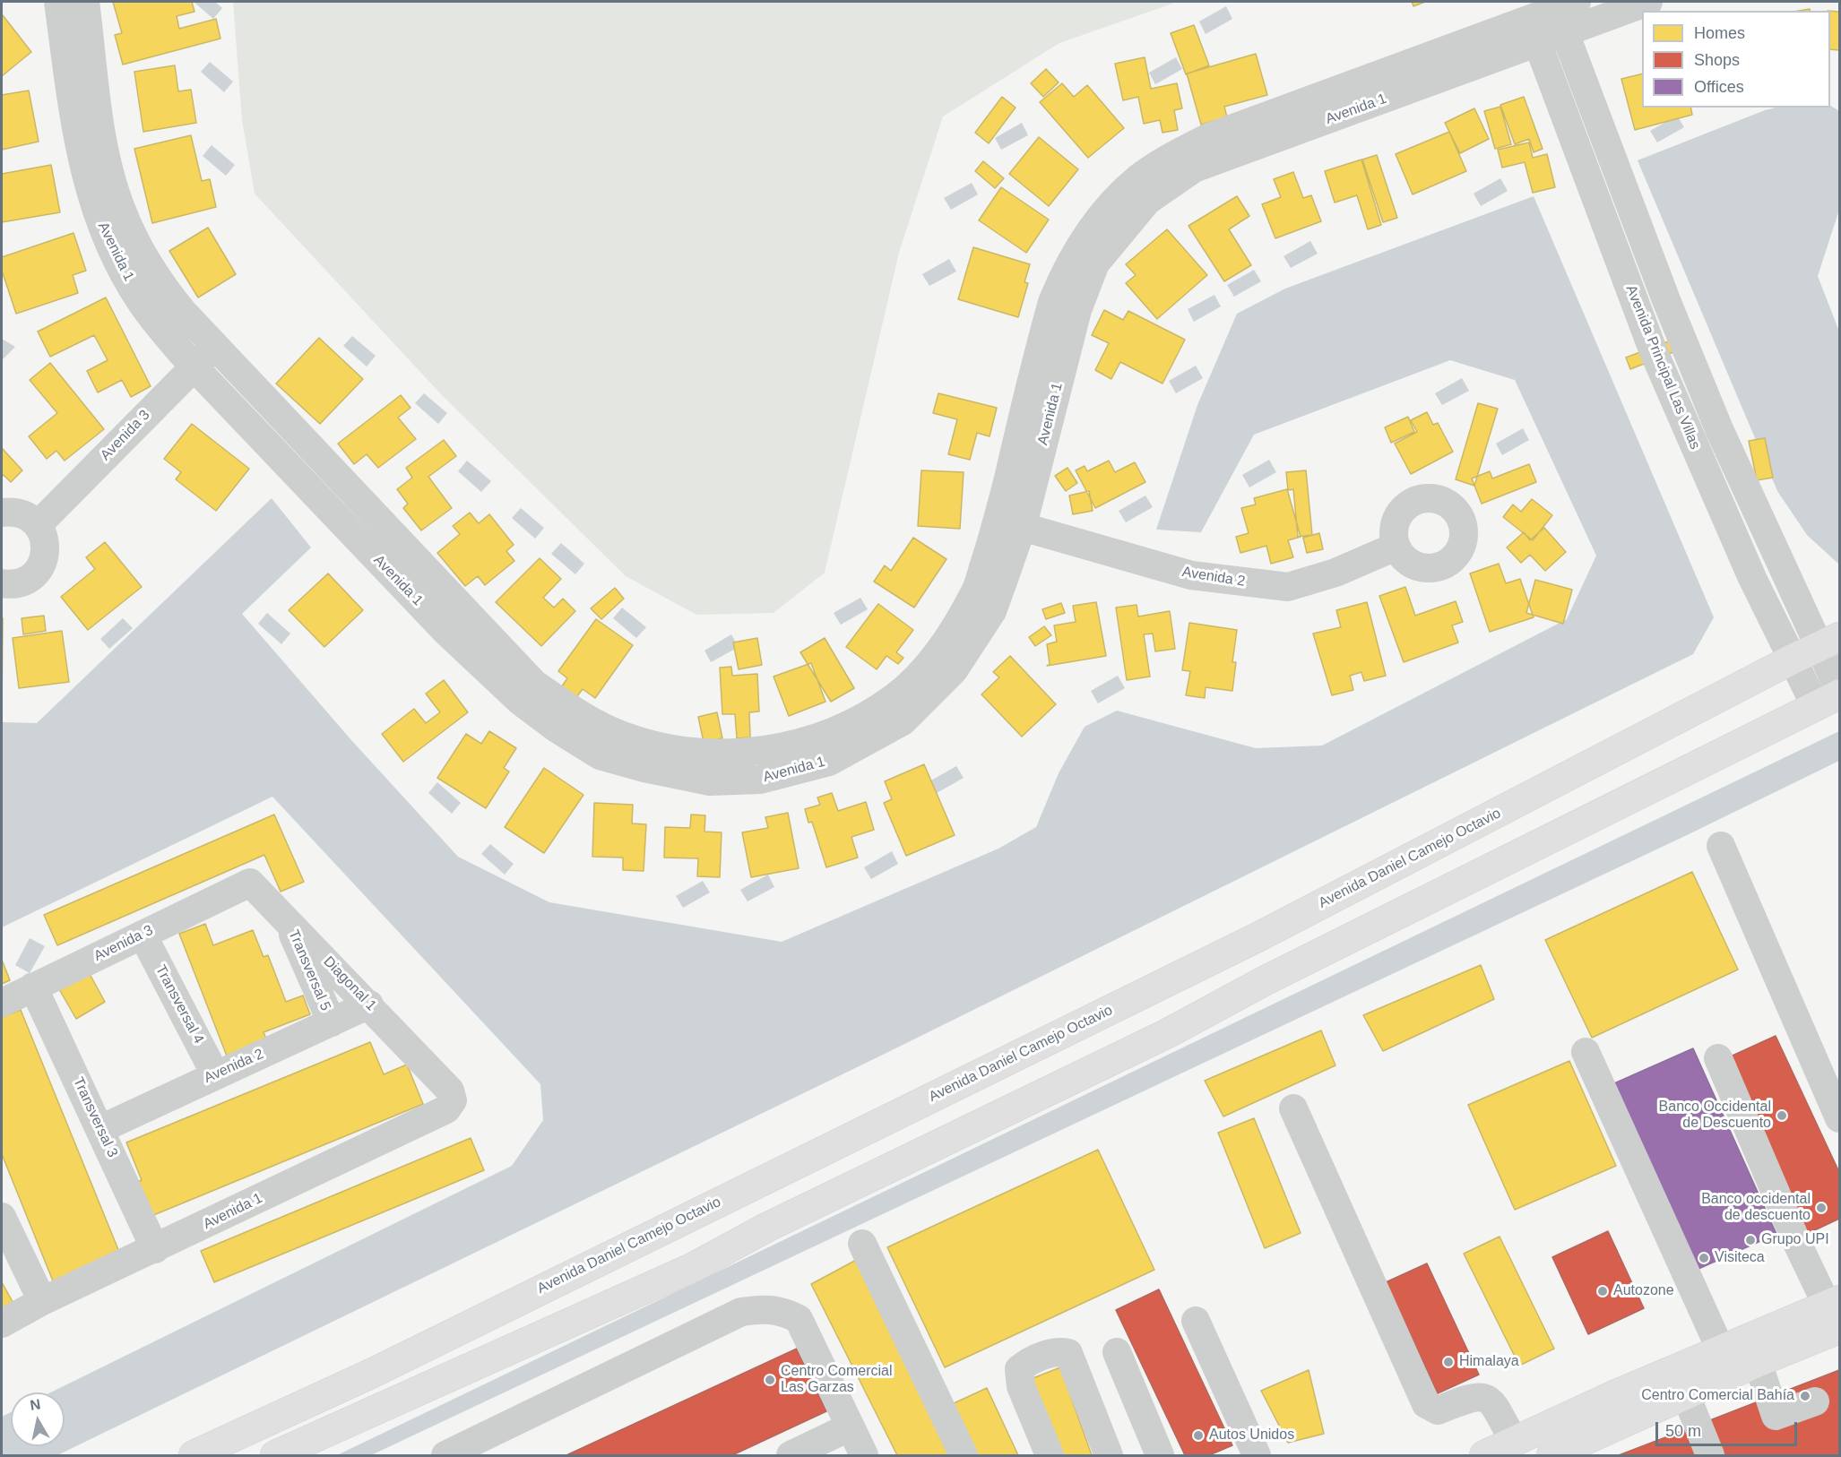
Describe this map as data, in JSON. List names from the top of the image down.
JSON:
{
  "streets": {
    "main road": ["Avenida Daniel Camejo Octavio"],
    "street": [
      "Avenida 1",
      "Avenida Principal Las Villas",
      "Avenida 3",
      "Avenida 2",
      "Transversal 5",
      "Diagonal 1",
      "Transversal 4",
      "Transversal 3"
    ]
  },
  "crossings": [
    ["Avenida 1", "Avenida Principal Las Villas"],
    ["Avenida 1", "Avenida 3"],
    ["Avenida 1", "Avenida 2"],
    ["Avenida 1", "Diagonal 1"],
    ["Avenida 1", "Transversal 3"],
    ["Avenida Principal Las Villas", "Avenida Daniel Camejo Octavio"],
    ["Avenida 3", "Diagonal 1"],
    ["Avenida 3", "Transversal 4"],
    ["Avenida 3", "Transversal 3"],
    ["Avenida 2", "Transversal 5"],
    ["Avenida 2", "Diagonal 1"],
    ["Avenida 2", "Transversal 4"],
    ["Avenida 2", "Transversal 3"],
    ["Transversal 5", "Diagonal 1"]
  ],
  "places": [
    "Banco Occidental de Descuento",
    "Banco occidental de descuento",
    "Grupo UPI",
    "Visiteca",
    "Autozone",
    "Himalaya",
    "Centro Comercial Las Garzas",
    "Centro Comercial Bahía",
    "Autos Unidos"
  ],
  "legend": ["Homes", "Shops", "Offices"],
  "scale_bar": "50 m",
  "north": "top"
}
